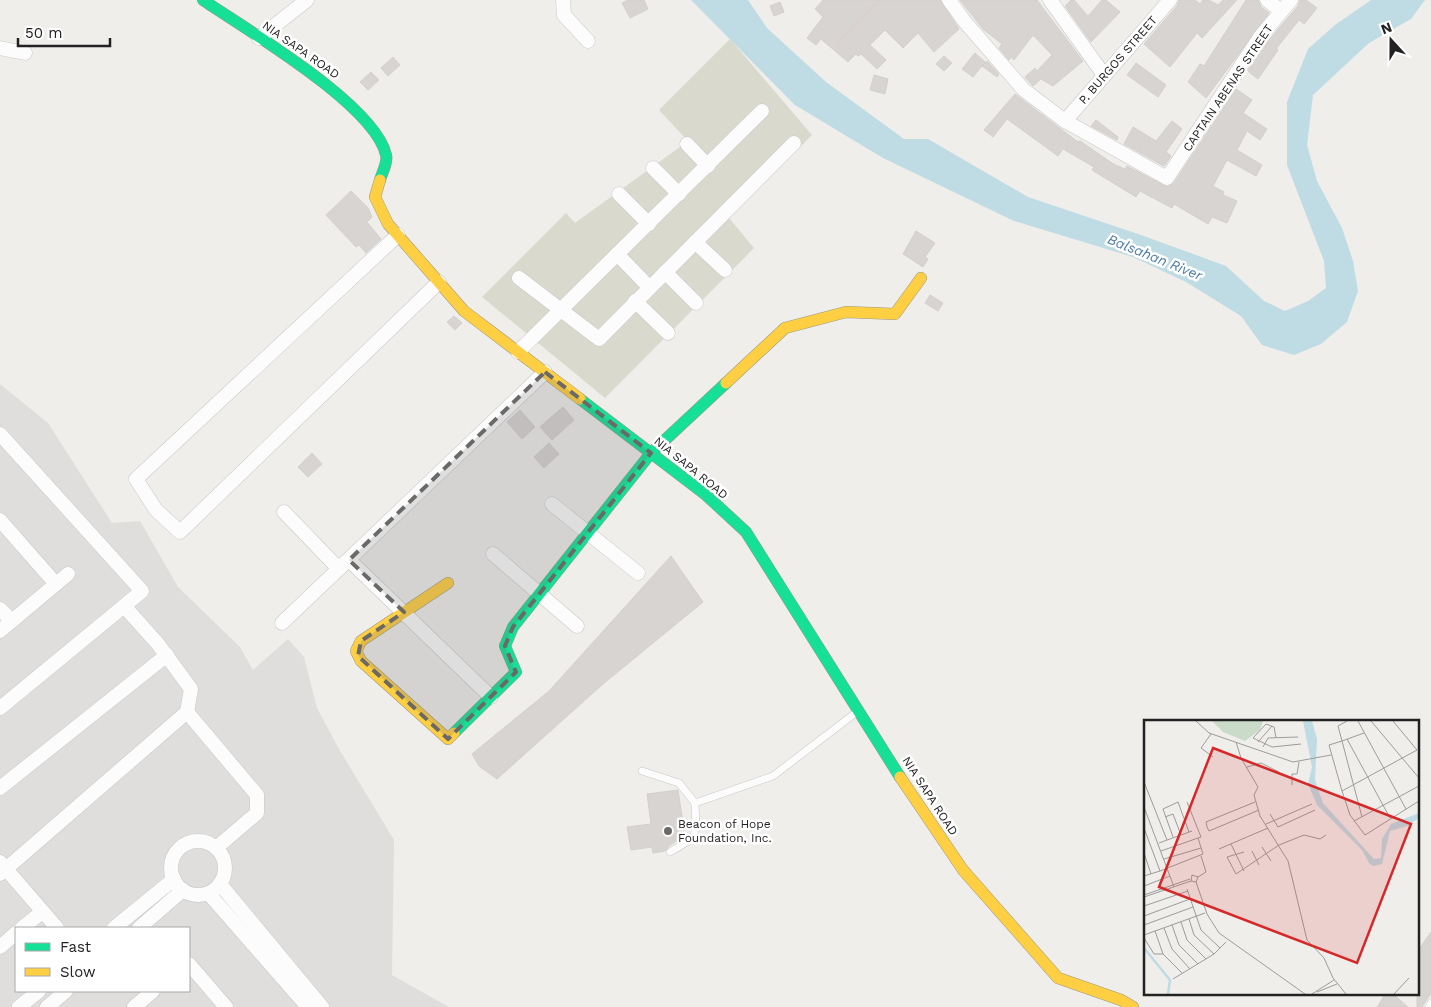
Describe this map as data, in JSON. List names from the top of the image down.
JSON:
{
  "streets": {
    "street": ["NIA SAPA ROAD", "P. BURGOS STREET", "CAPTAIN ABENAS STREET"]
  },
  "crossings": [
    ["P. BURGOS STREET", "CAPTAIN ABENAS STREET"]
  ],
  "water": ["Balsahan River"],
  "places": ["Beacon of Hope Foundation, Inc."],
  "legend": ["Fast", "Slow"],
  "scale_bar": "50 m",
  "north": "top"
}
